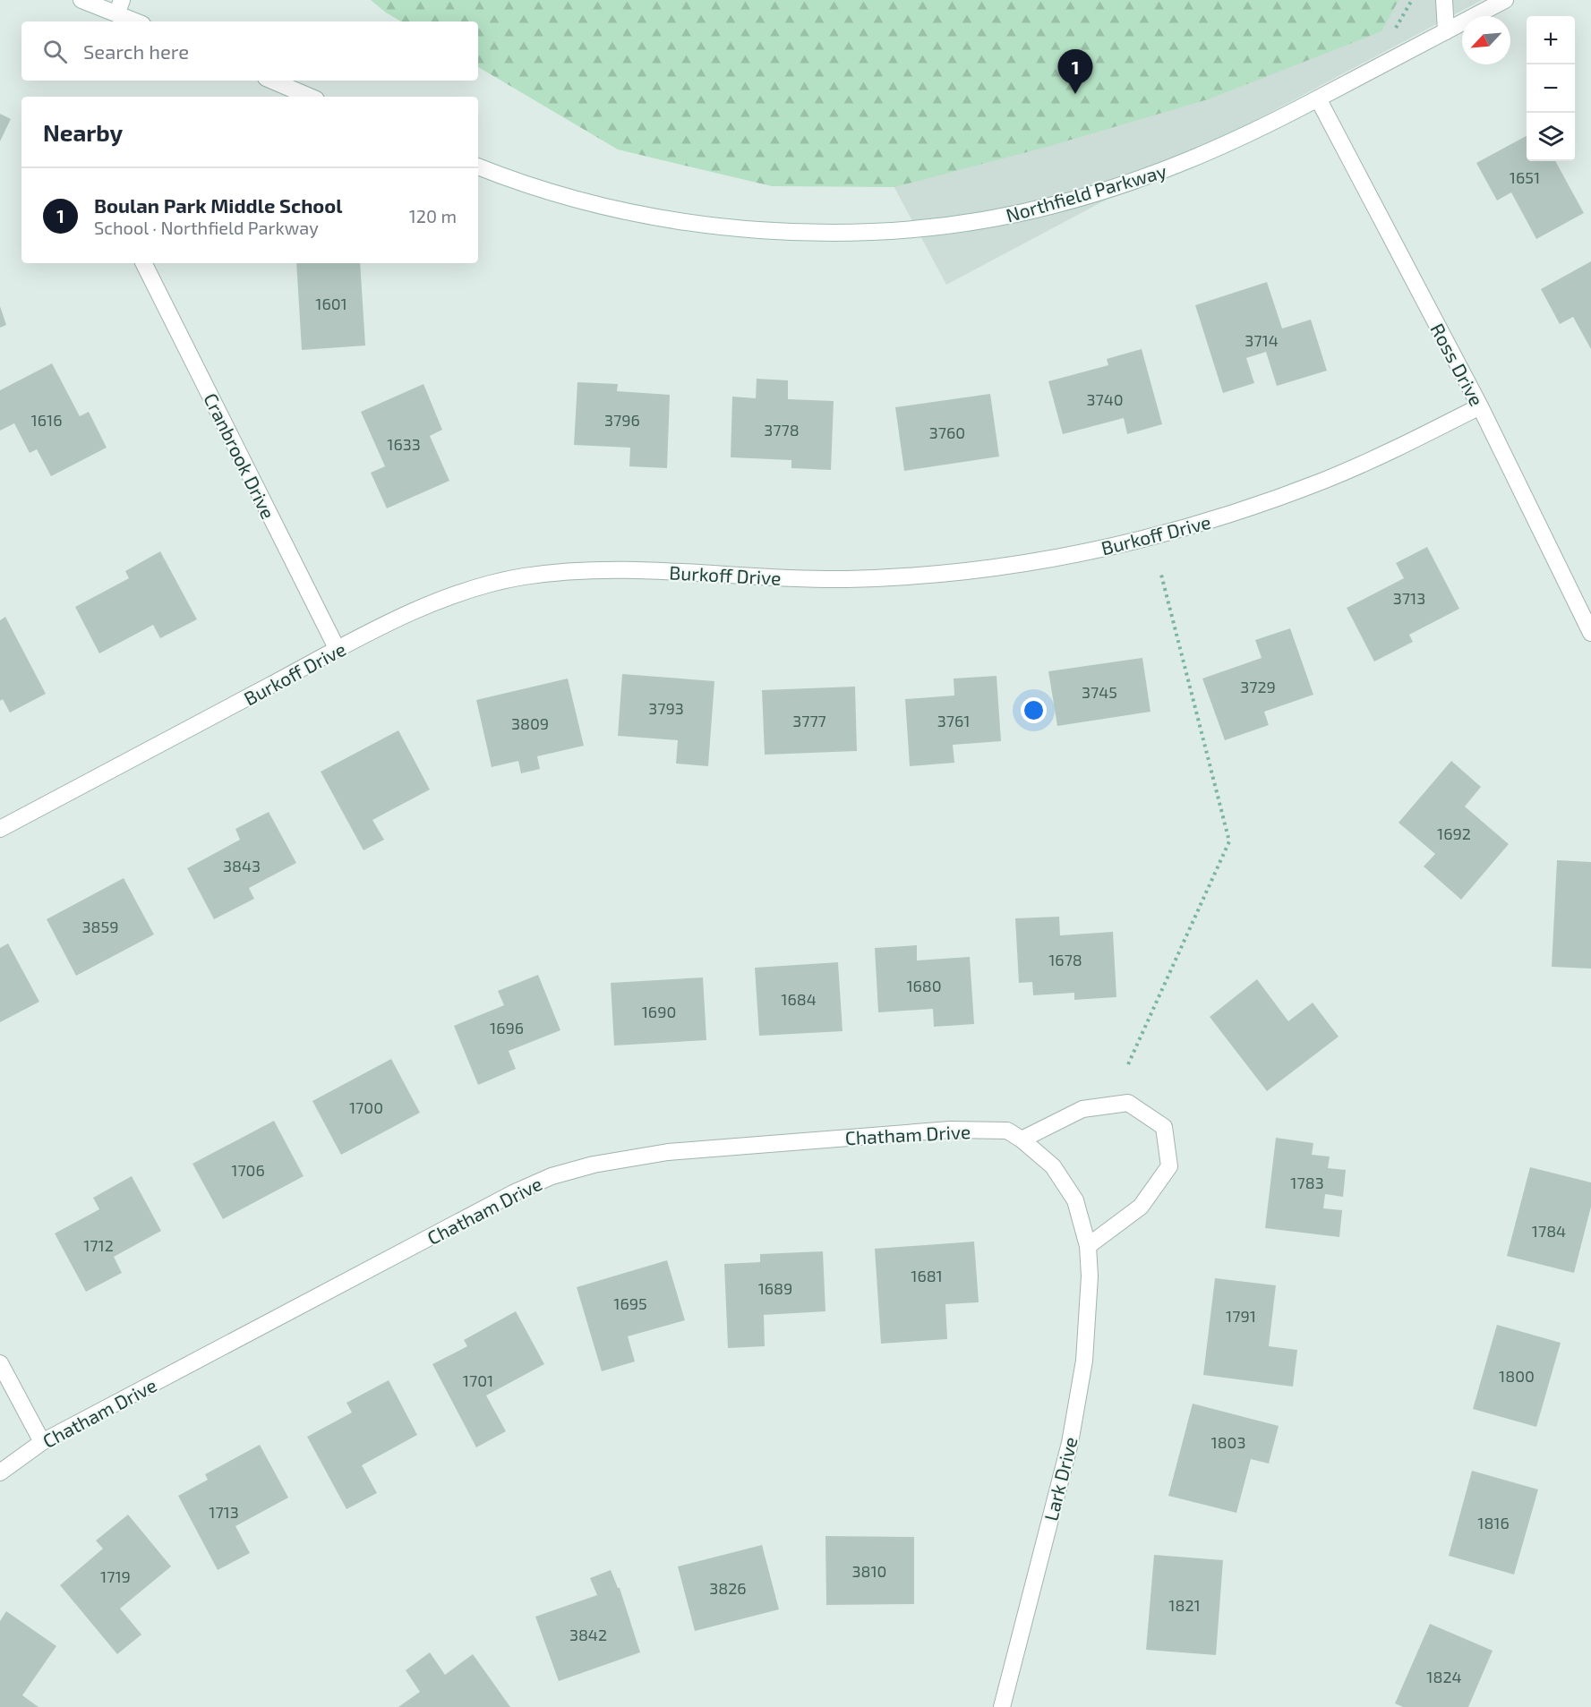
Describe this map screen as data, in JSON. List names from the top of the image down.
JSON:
{
  "streets": {
    "street": [
      "Northfield Parkway",
      "Ross Drive",
      "Cranbrook Drive",
      "Burkoff Drive",
      "Chatham Drive",
      "Lark Drive"
    ]
  },
  "crossings": [
    ["Northfield Parkway", "Ross Drive"],
    ["Ross Drive", "Burkoff Drive"],
    ["Cranbrook Drive", "Burkoff Drive"],
    ["Chatham Drive", "Lark Drive"]
  ],
  "house_numbers": [
    "1651",
    "1601",
    "3714",
    "3740",
    "1616",
    "3796",
    "3778",
    "3760",
    "1633",
    "3713",
    "3729",
    "3745",
    "3793",
    "3777",
    "3761",
    "3809",
    "1692",
    "3843",
    "3859",
    "1678",
    "1680",
    "1684",
    "1690",
    "1696",
    "1700",
    "1706",
    "1783",
    "1784",
    "1712",
    "1681",
    "1689",
    "1695",
    "1791",
    "1800",
    "1701",
    "1803",
    "1713",
    "1816",
    "3810",
    "1719",
    "3826",
    "1821",
    "3842",
    "1824"
  ],
  "north": "bottom left",
  "page": {
    "map_buttons": ["+", "−"],
    "search": "Search here",
    "pins": "1",
    "heading": "Nearby",
    "list": [
      {
        "mark": "1",
        "name": "Boulan Park Middle School",
        "note": "School · Northfield Parkway",
        "value": "120 m"
      }
    ]
  }
}
